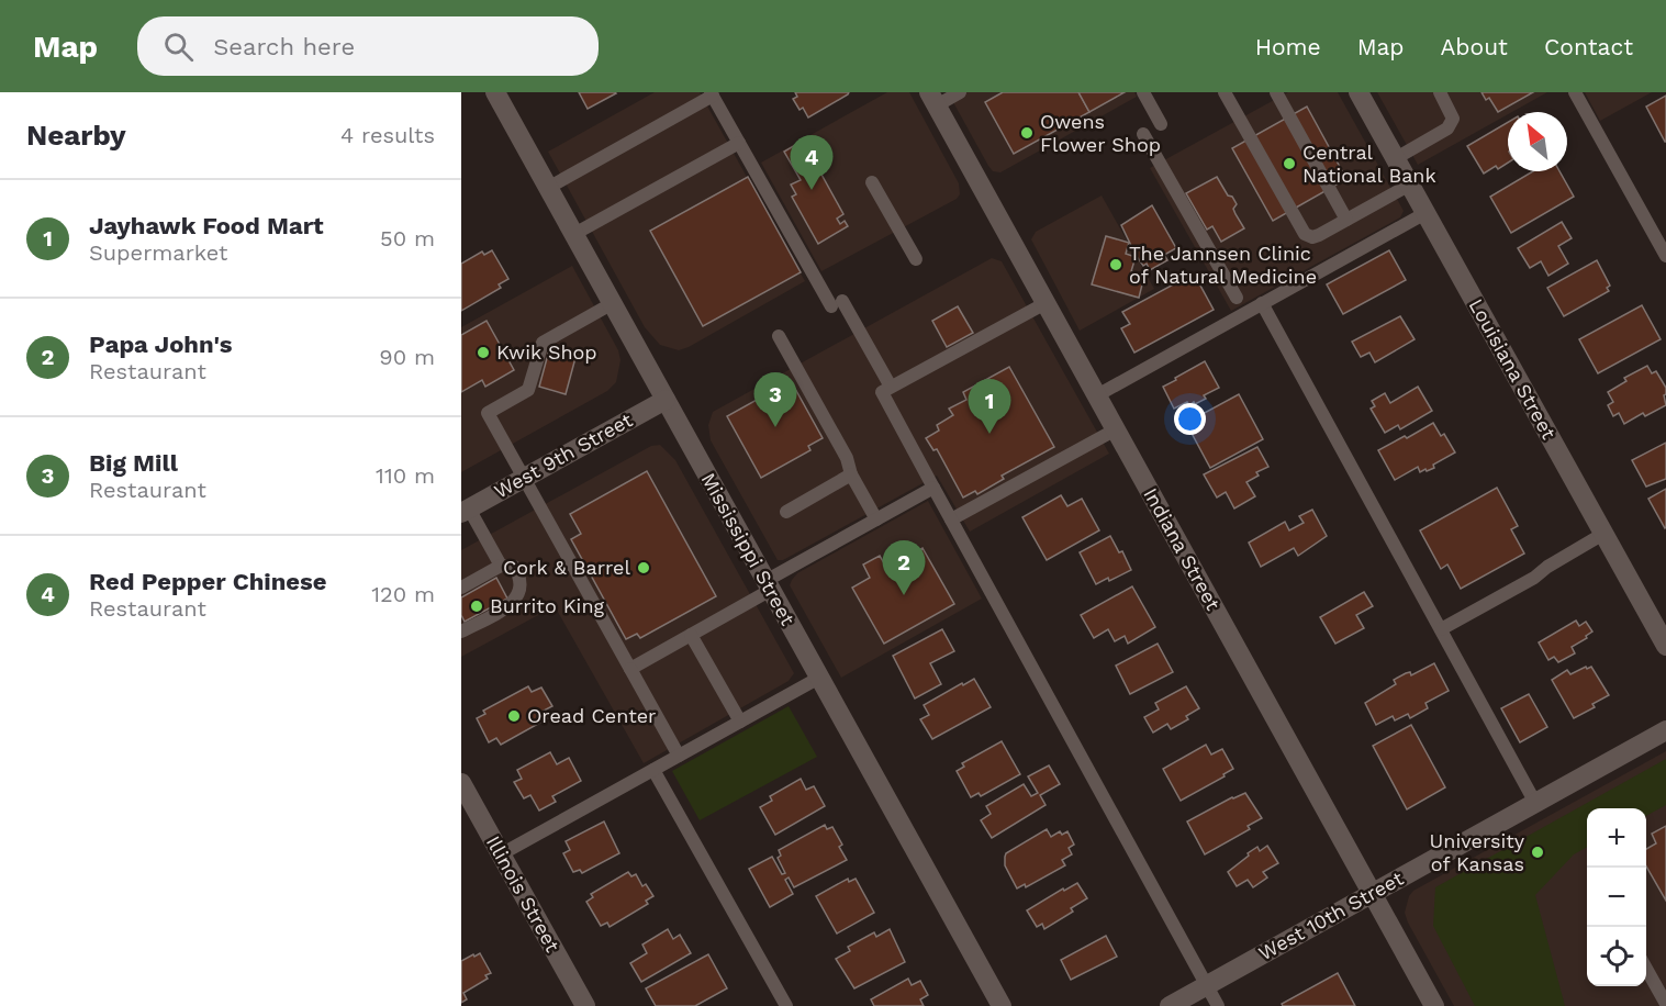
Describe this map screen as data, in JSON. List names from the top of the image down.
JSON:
{
  "streets": {
    "street": [
      "Louisiana Street",
      "West 9th Street",
      "Mississippi Street",
      "Indiana Street",
      "Illinois Street",
      "West 10th Street"
    ]
  },
  "crossings": [
    ["West 9th Street", "Mississippi Street"],
    ["Indiana Street", "West 10th Street"]
  ],
  "places": [
    "Owens Flower Shop",
    "Central National Bank",
    "The Jannsen Clinic of Natural Medicine",
    "Kwik Shop",
    "Cork & Barrel",
    "Burrito King",
    "Oread Center",
    "University of Kansas"
  ],
  "north": "top left",
  "page": {
    "header": "Map",
    "search": "Search here",
    "nav": [
      "Home",
      "Map",
      "About",
      "Contact"
    ],
    "heading": ["Nearby", "4 results"],
    "pins": [
      "4",
      "3",
      "1",
      "2"
    ],
    "list": [
      {
        "mark": "1",
        "name": "Jayhawk Food Mart",
        "note": "Supermarket",
        "value": "50 m"
      },
      {
        "mark": "2",
        "name": "Papa John's",
        "note": "Restaurant",
        "value": "90 m"
      },
      {
        "mark": "3",
        "name": "Big Mill",
        "note": "Restaurant",
        "value": "110 m"
      },
      {
        "mark": "4",
        "name": "Red Pepper Chinese",
        "note": "Restaurant",
        "value": "120 m"
      }
    ],
    "map_buttons": ["+", "−"]
  }
}
